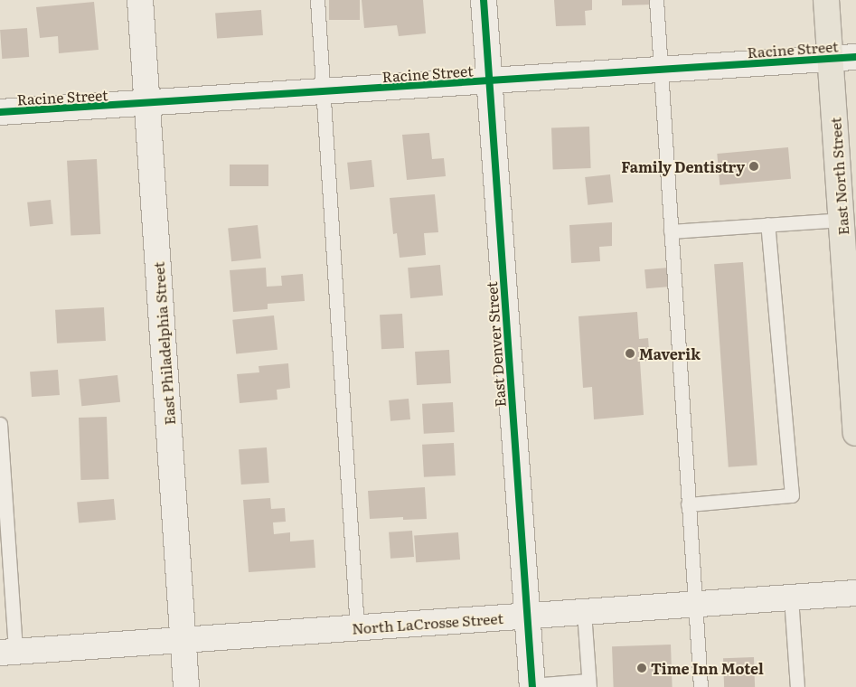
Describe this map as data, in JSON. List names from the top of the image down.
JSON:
{
  "streets": {
    "main road": ["East North Street"],
    "street": [
      "Racine Street",
      "East Philadelphia Street",
      "East Denver Street",
      "North LaCrosse Street"
    ]
  },
  "crossings": [
    ["Racine Street", "East North Street"],
    ["Racine Street", "East Philadelphia Street"],
    ["Racine Street", "East Denver Street"],
    ["East Philadelphia Street", "North LaCrosse Street"],
    ["East Denver Street", "North LaCrosse Street"]
  ],
  "places": ["Family Dentistry", "Maverik", "Time Inn Motel"]
}
